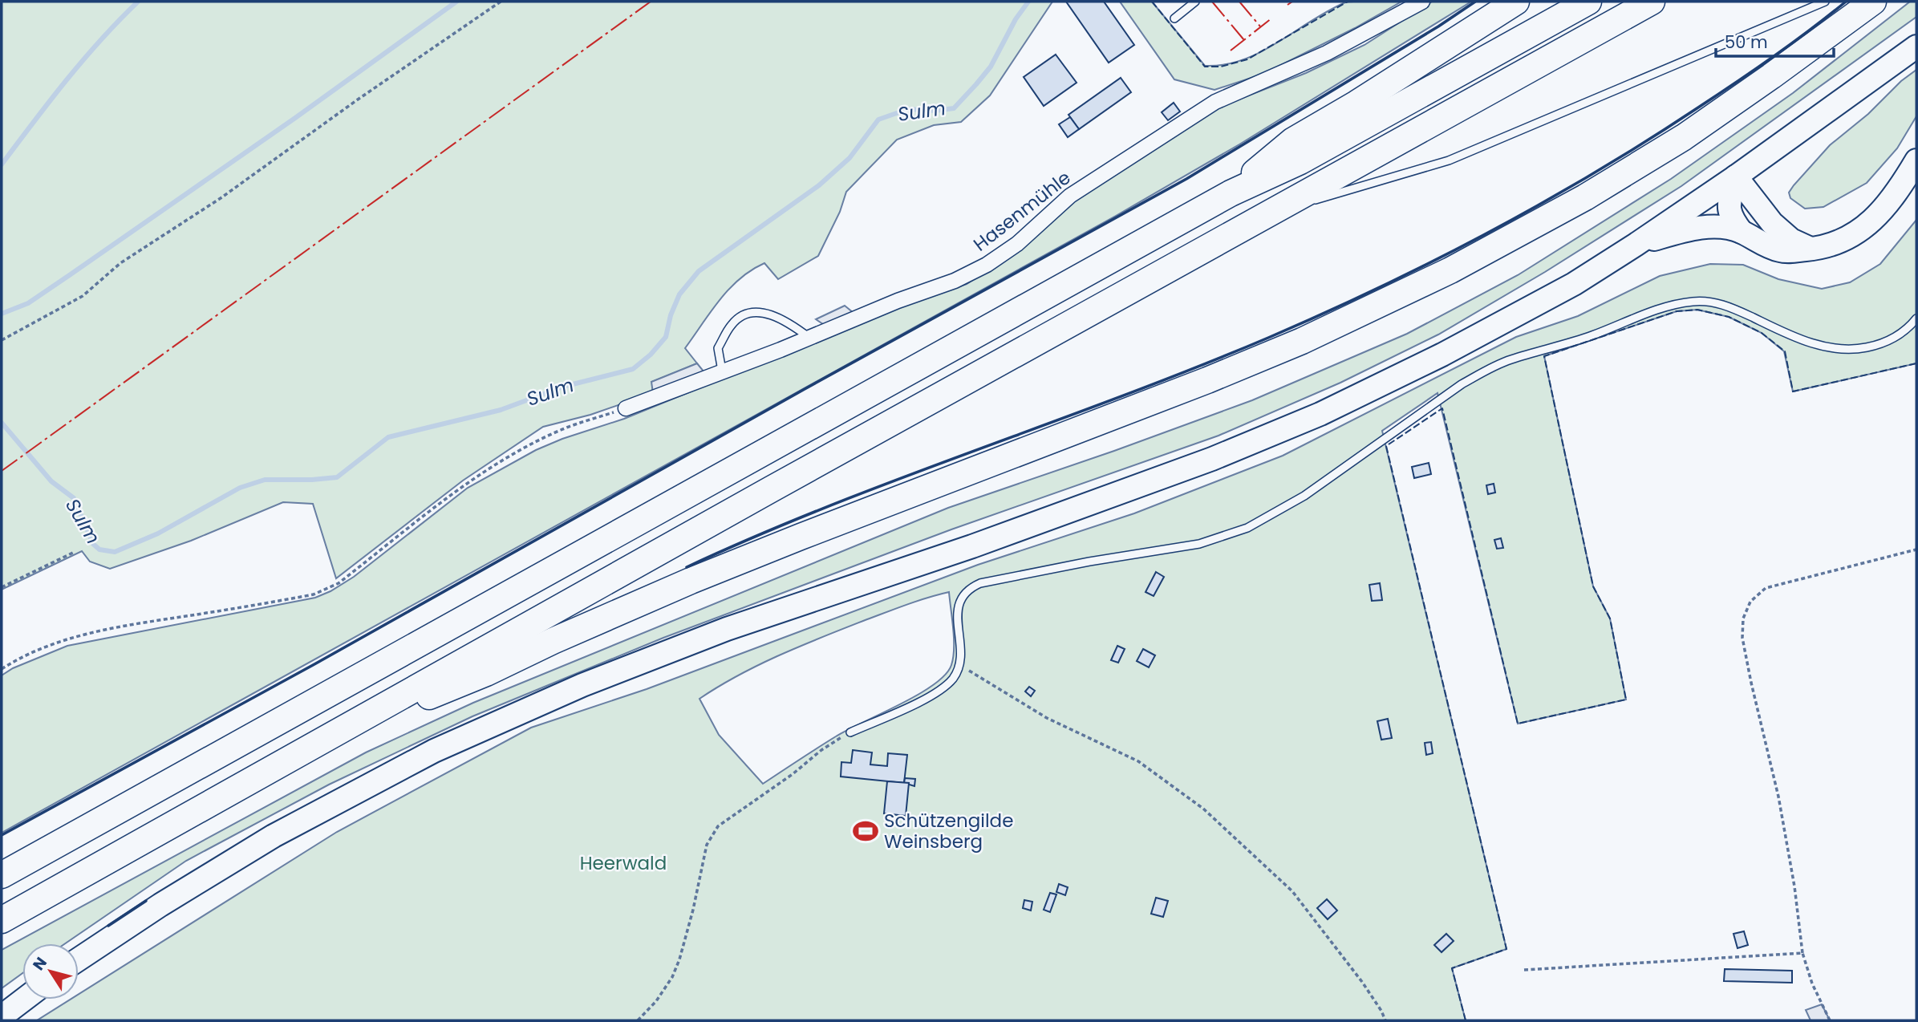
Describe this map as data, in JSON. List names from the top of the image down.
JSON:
{
  "streets": {
    "street": ["Hasenmühle"]
  },
  "water": ["Sulm"],
  "parks": ["Heerwald"],
  "places": {
    "sports": ["Schützengilde Weinsberg"]
  },
  "scale_bar": "50 m",
  "north": "top left"
}
